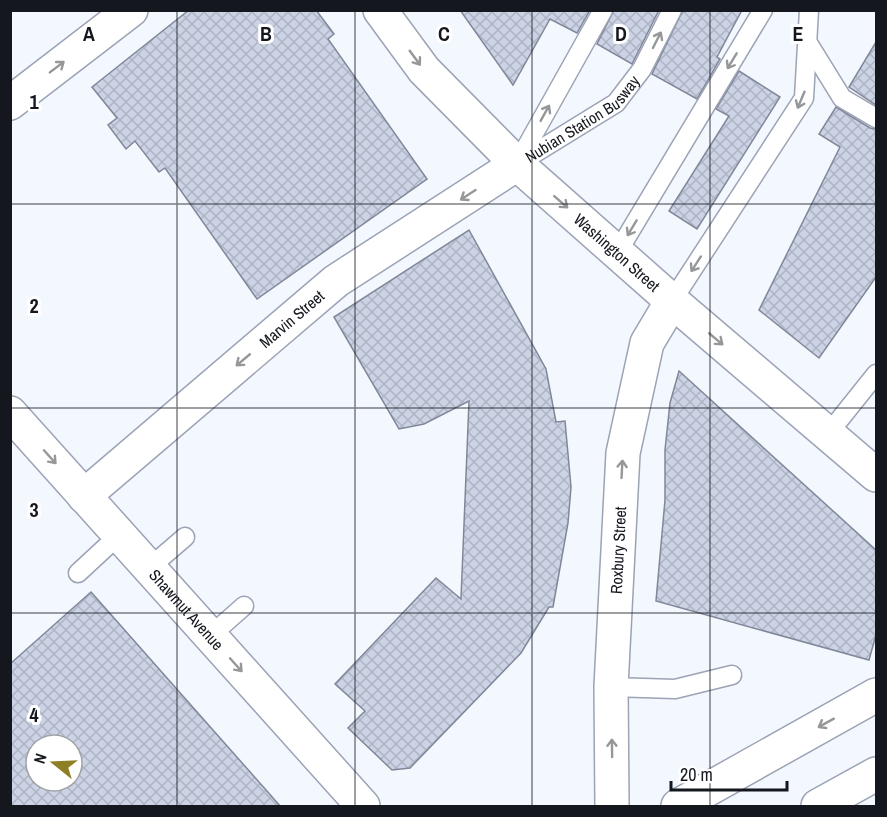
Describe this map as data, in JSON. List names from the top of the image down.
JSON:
{
  "streets": {
    "main road": [
      "Washington Street",
      "Marvin Street",
      "Roxbury Street",
      "Shawmut Avenue"
    ],
    "lane": ["Nubian Station Busway"]
  },
  "crossings": [
    ["Nubian Station Busway", "Washington Street"],
    ["Nubian Station Busway", "Marvin Street"],
    ["Washington Street", "Marvin Street"],
    ["Washington Street", "Roxbury Street"],
    ["Marvin Street", "Shawmut Avenue"]
  ],
  "one_way": [
    "Washington Street",
    "Marvin Street",
    "Roxbury Street",
    "Shawmut Avenue"
  ],
  "scale_bar": "20 m",
  "north": "left",
  "grid": {
    "columns": [
      "A",
      "B",
      "C",
      "D",
      "E"
    ],
    "rows": [
      "1",
      "2",
      "3",
      "4"
    ]
  }
}
